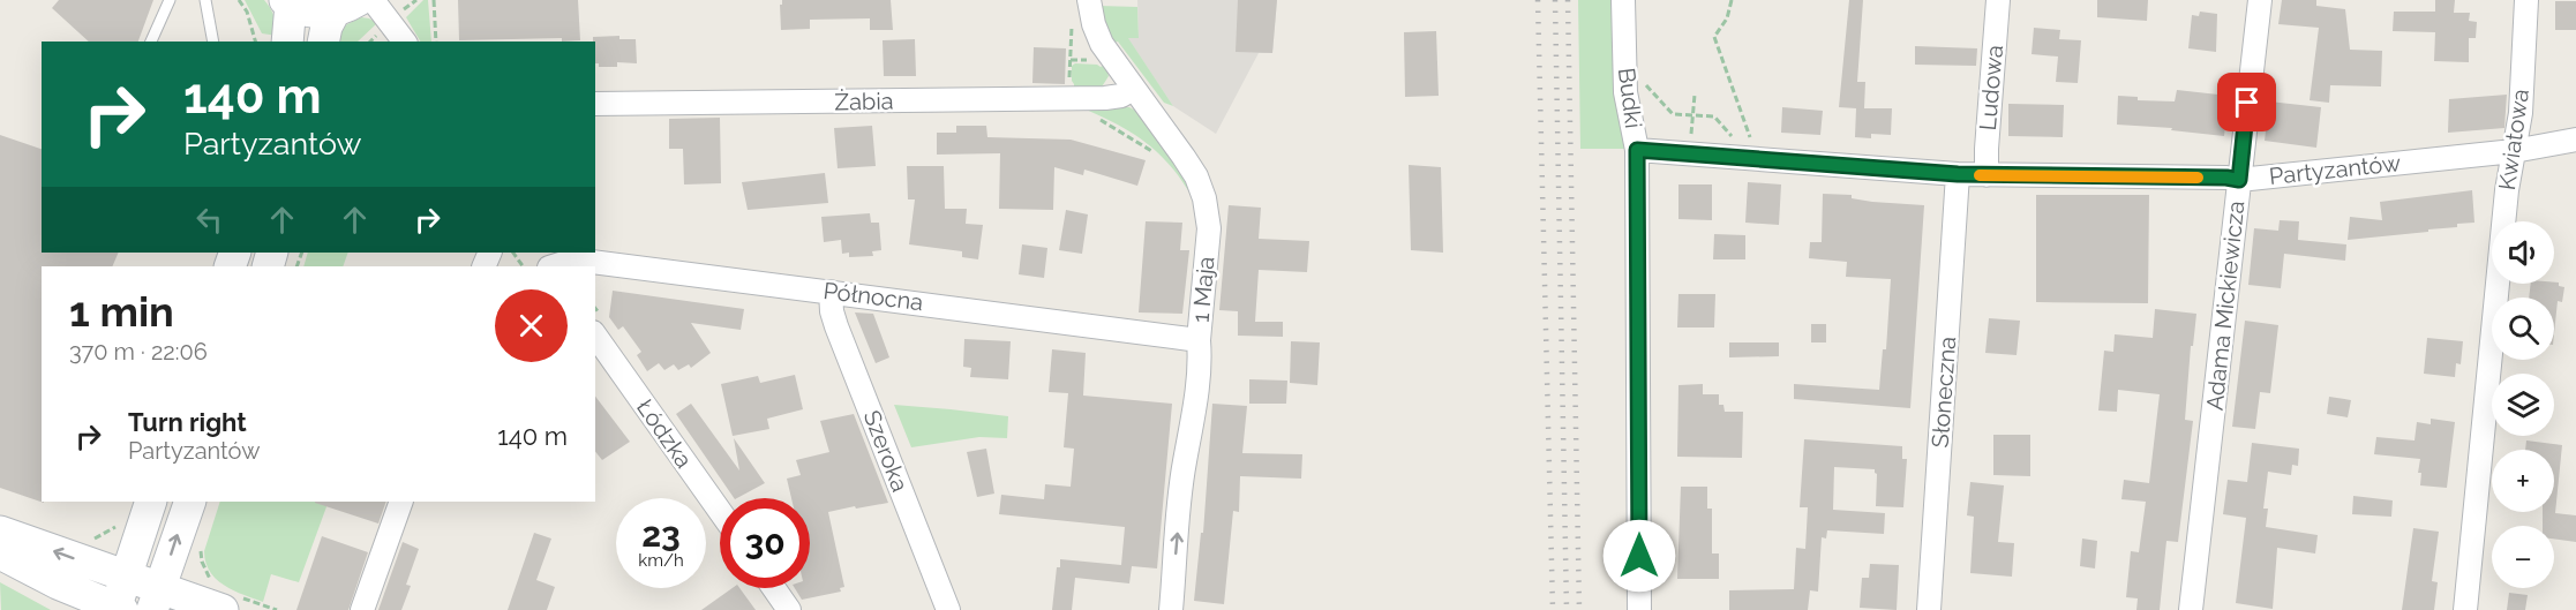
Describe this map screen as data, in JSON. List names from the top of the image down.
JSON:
{
  "streets": {
    "street": [
      "Ludowa",
      "Budki",
      "Żabia",
      "Kwiatowa",
      "Partyzantów",
      "1 Maja",
      "Północna",
      "Adama Mickiewicza",
      "Słoneczna",
      "Łódzka",
      "Szeroka"
    ]
  },
  "crossings": [
    ["Ludowa", "Partyzantów"],
    ["Budki", "Partyzantów"],
    ["Żabia", "1 Maja"],
    ["Kwiatowa", "Partyzantów"],
    ["Partyzantów", "Adama Mickiewicza"],
    ["Partyzantów", "Słoneczna"],
    ["1 Maja", "Północna"],
    ["Północna", "Szeroka"]
  ],
  "one_way": ["1 Maja"],
  "page": {
    "turn": ["140 m", "Partyzantów"],
    "map_buttons": ["+", "−"],
    "heading": ["1 min", "370 m · 22:06"],
    "list": [
      {
        "name": "Turn right",
        "note": "Partyzantów",
        "value": "140 m"
      }
    ],
    "speed": "23 km/h",
    "limit": "30"
  }
}
